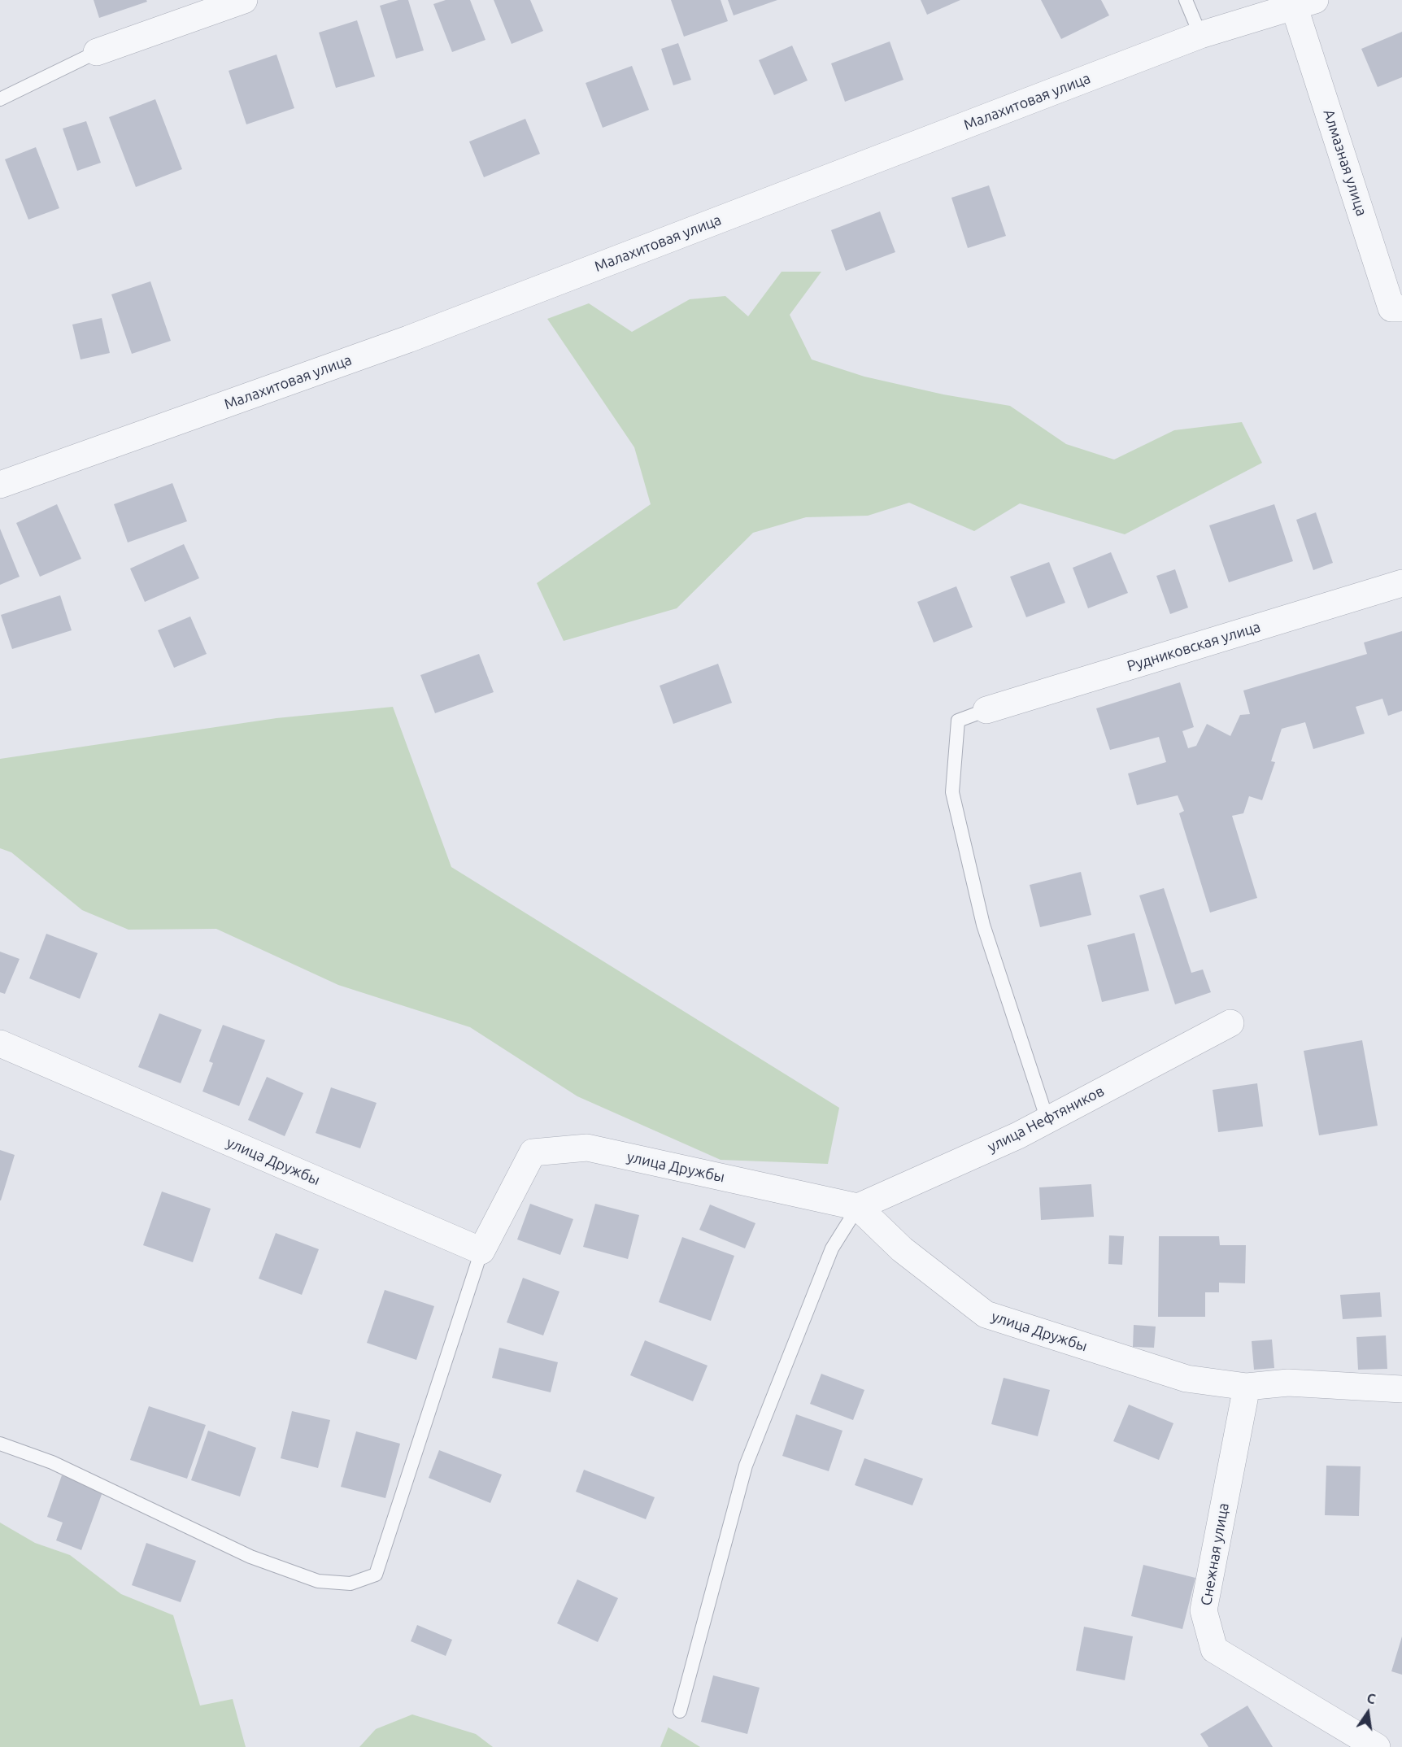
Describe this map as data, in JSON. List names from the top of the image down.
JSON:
{
  "streets": {
    "street": [
      "Малахитовая улица",
      "Алмазная улица",
      "Рудниковская улица",
      "улица Нефтяников",
      "улица Дружбы",
      "Снежная улица"
    ]
  },
  "crossings": [
    ["Малахитовая улица", "Алмазная улица"],
    ["улица Нефтяников", "улица Дружбы"],
    ["улица Дружбы", "Снежная улица"]
  ],
  "north": "top"
}
